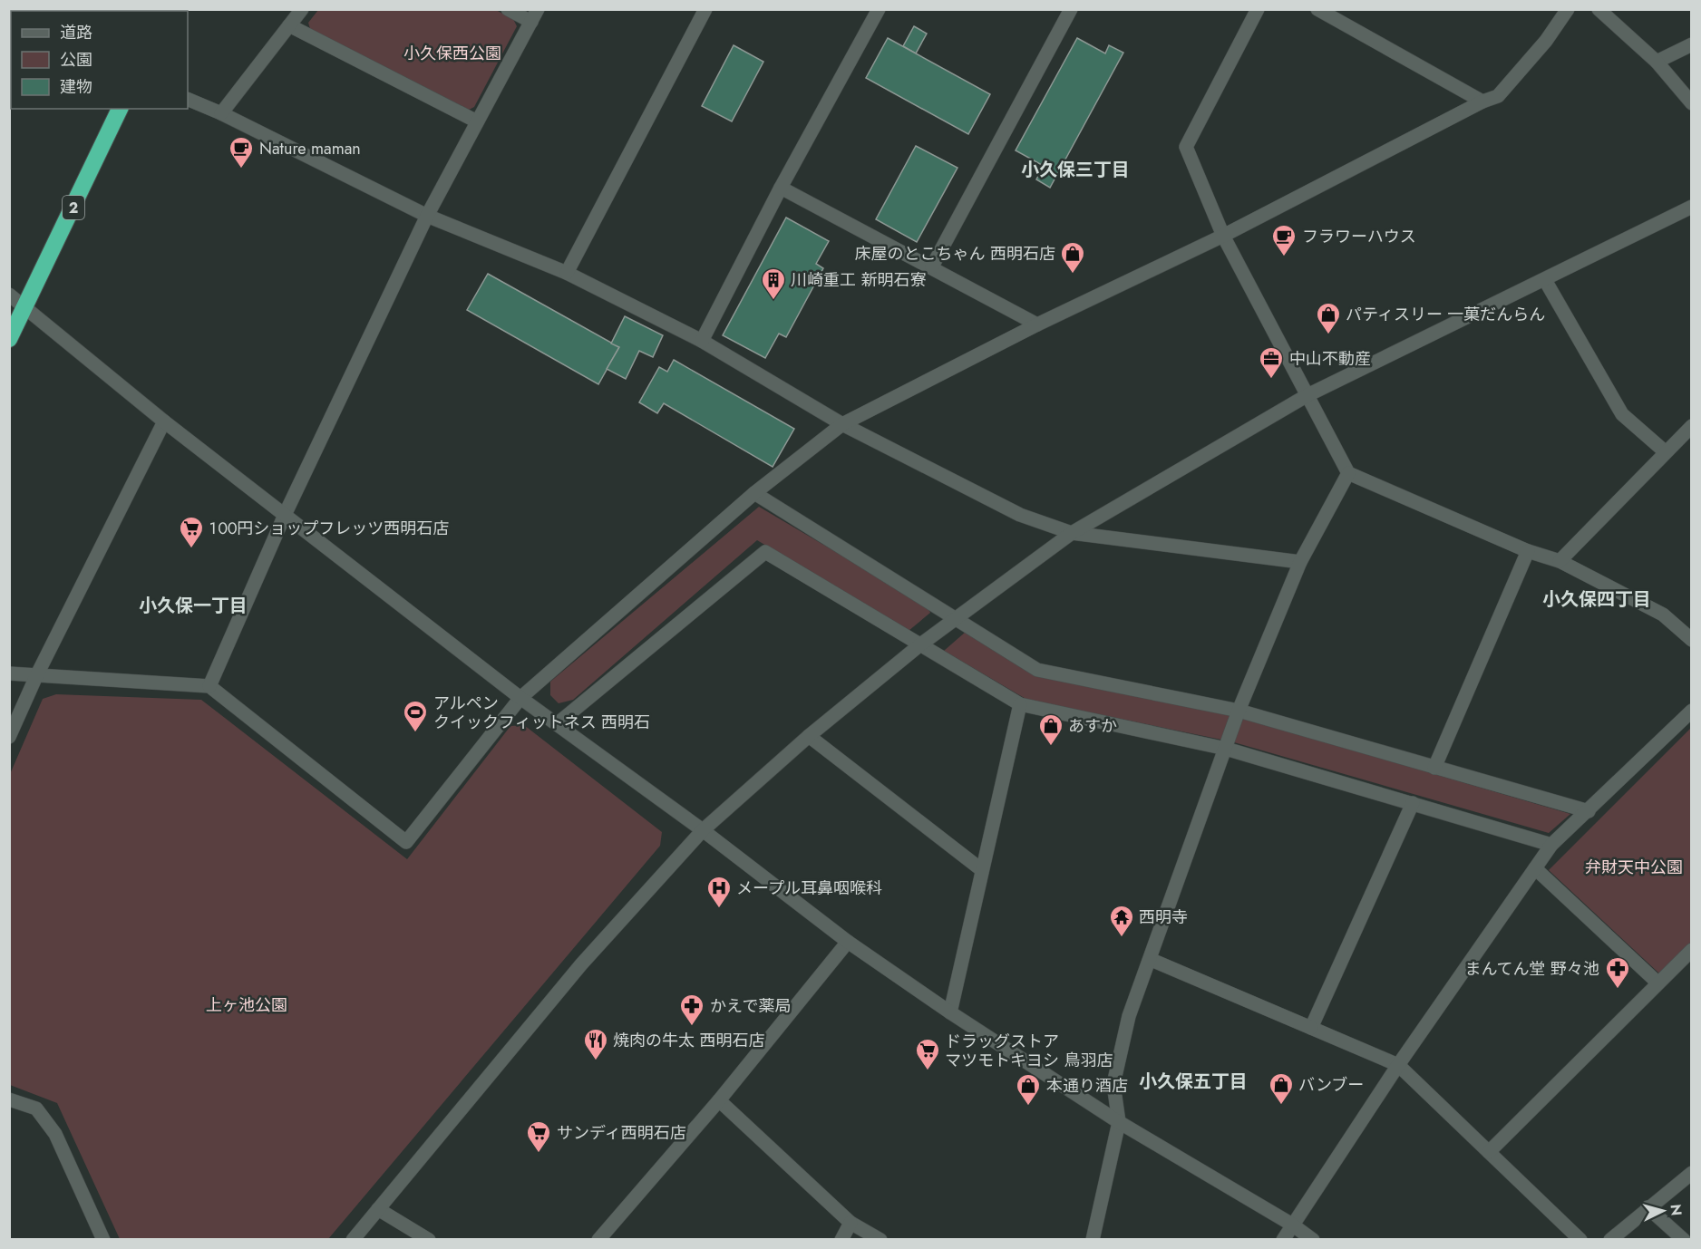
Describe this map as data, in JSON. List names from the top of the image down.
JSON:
{
  "streets": {
    "highway": ["2"]
  },
  "districts": [
    "小久保三丁目",
    "小久保四丁目",
    "小久保一丁目",
    "小久保五丁目"
  ],
  "parks": ["小久保西公園", "弁財天中公園", "上ヶ池公園"],
  "places": {
    "cafe": ["Nature maman", "フラワーハウス"],
    "shop": [
      "床屋のとこちゃん 西明石店",
      "パティスリー 一菓だんらん",
      "あすか",
      "バンブー",
      "本通り酒店"
    ],
    "building": ["川崎重工 新明石寮"],
    "office": ["中山不動産"],
    "supermarket": ["１００円ショップフレッツ西明石店", "ドラッグストア マツモトキヨシ 鳥羽店", "サンディ西明石店"],
    "sports": ["アルペン クイックフィットネス 西明石"],
    "hospital": ["メープル耳鼻咽喉科"],
    "temple": ["西明寺"],
    "pharmacy": ["まんてん堂 野々池", "かえで薬局"],
    "restaurant": ["焼肉の牛太 西明石店"]
  },
  "legend": ["道路", "公園", "建物"],
  "north": "right"
}
